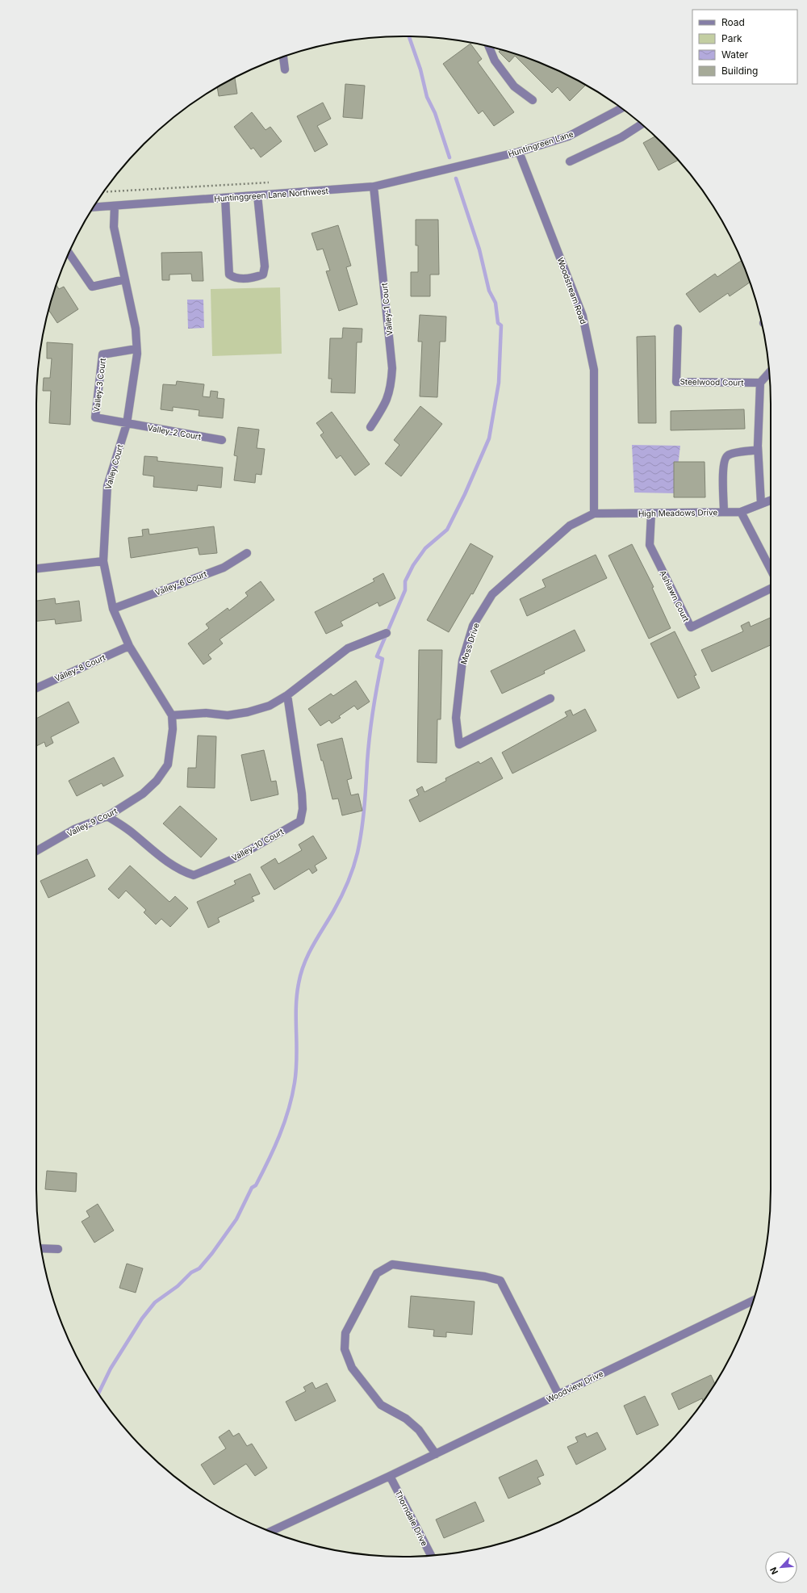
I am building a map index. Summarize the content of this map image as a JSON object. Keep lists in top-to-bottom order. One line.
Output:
{"streets":{"street":["Huntingreen Lane","Huntinggreen Lane Northwest","Woodstream Road","Valley-1 Court","Steelwood Court","Valley-3 Court","Valley-2 Court","Valley Court","High Meadows Drive","Valley-6 Court","Ashlawn Court","Moss Drive","Valley-8 Court","Valley-9 Court","Valley-10 Court","Woodview Drive","Thorndale Drive"]},"crossings":[["Huntingreen Lane","Huntinggreen Lane Northwest"],["Huntingreen Lane","Woodstream Road"],["Huntinggreen Lane Northwest","Valley-1 Court"],["Huntinggreen Lane Northwest","Valley Court"],["Woodstream Road","High Meadows Drive"],["Woodstream Road","Moss Drive"],["Valley-3 Court","Valley-2 Court"],["Valley-3 Court","Valley Court"],["Valley-2 Court","Valley Court"],["Valley Court","Valley-6 Court"],["Valley Court","Valley-8 Court"],["Valley Court","Valley-9 Court"],["High Meadows Drive","Ashlawn Court"],["High Meadows Drive","Moss Drive"],["Valley-9 Court","Valley-10 Court"],["Woodview Drive","Thorndale Drive"]],"legend":["Road","Park","Water","Building"],"north":"bottom left"}
